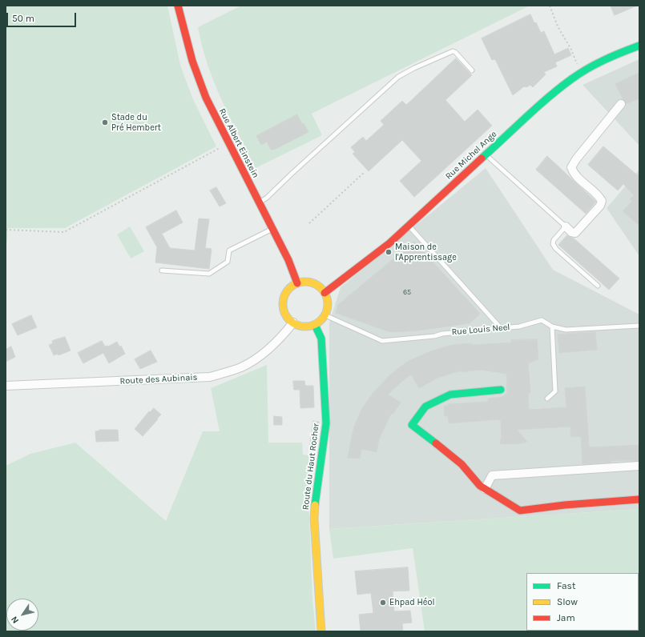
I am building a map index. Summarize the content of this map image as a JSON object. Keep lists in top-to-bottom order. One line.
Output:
{"streets":{"street":["Rue Albert Einstein","Rue Michel Ange","Route des Aubinais","Route du Haut Rocher"],"lane":["Rue Louis Neel"]},"crossings":[["Rue Albert Einstein","Rue Michel Ange"],["Rue Albert Einstein","Rue Louis Neel"],["Rue Albert Einstein","Route des Aubinais"],["Rue Albert Einstein","Route du Haut Rocher"],["Rue Michel Ange","Rue Louis Neel"],["Rue Michel Ange","Route des Aubinais"],["Rue Michel Ange","Route du Haut Rocher"],["Rue Louis Neel","Route des Aubinais"],["Rue Louis Neel","Route du Haut Rocher"],["Route des Aubinais","Route du Haut Rocher"]],"places":["Stade du Pré Hembert","Maison de l'Apprentissage","Ehpad Héol"],"house_numbers":["65"],"legend":["Fast","Slow","Jam"],"scale_bar":"50 m","north":"bottom left"}
